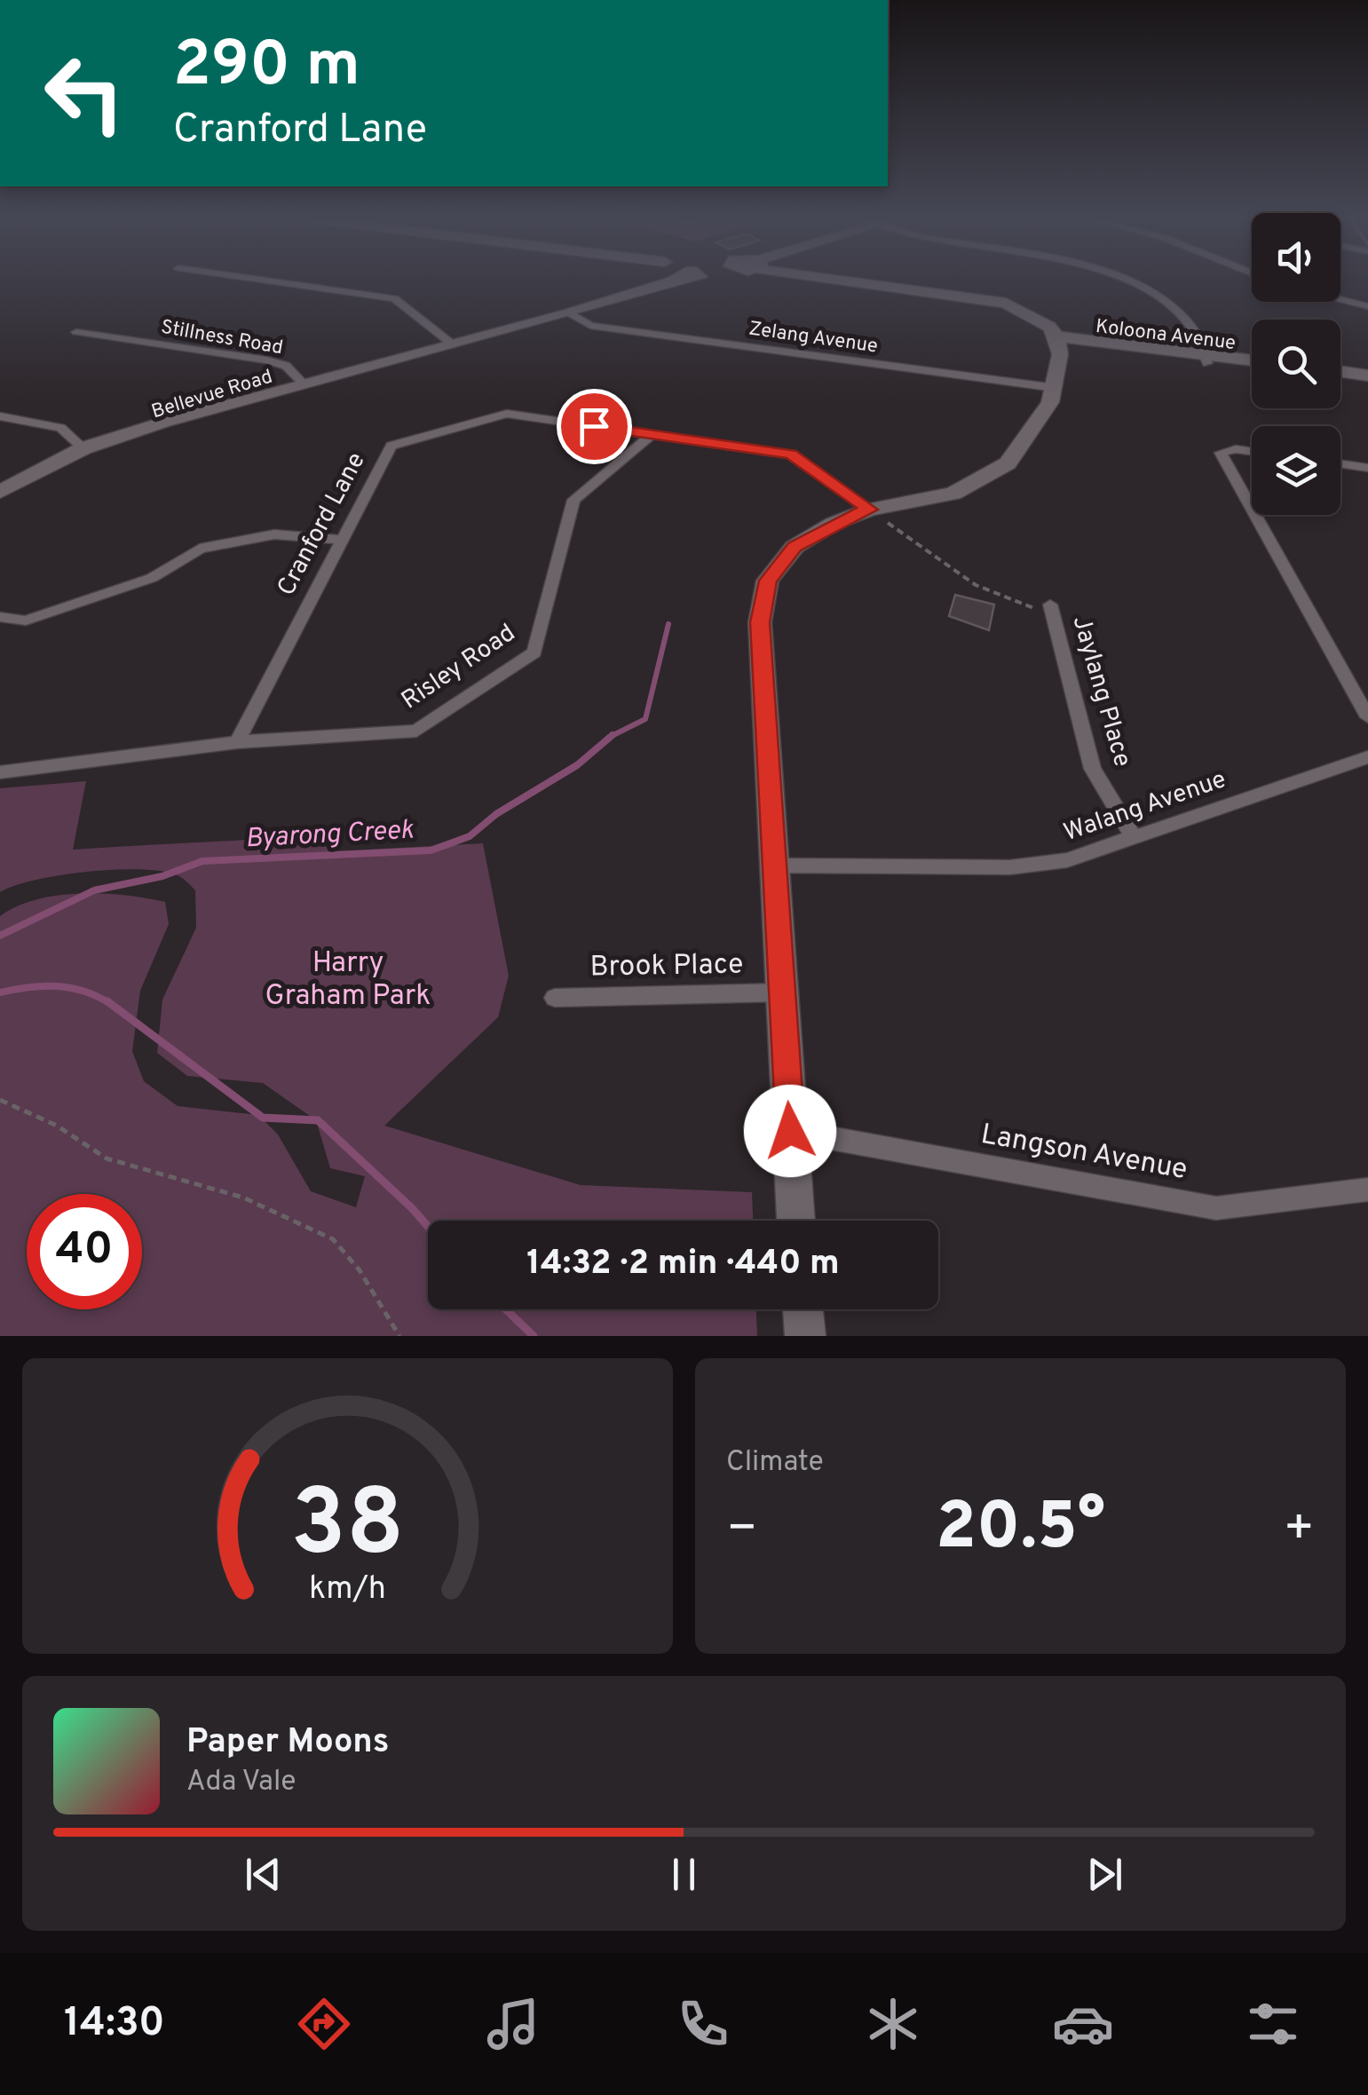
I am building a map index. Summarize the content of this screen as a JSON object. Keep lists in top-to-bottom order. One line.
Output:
{"streets":{"street":["Koloona Avenue","Stillness Road","Zelang Avenue","Bellevue Road","Cranford Lane","Risley Road","Jaylang Place","Walang Avenue","Brook Place","Langson Avenue"]},"crossings":[["Stillness Road","Bellevue Road"],["Zelang Avenue","Bellevue Road"],["Cranford Lane","Risley Road"],["Jaylang Place","Walang Avenue"]],"water":["Byarong Creek"],"parks":["Harry Graham Park"],"page":{"turn":["290 m","Cranford Lane"],"limit":"40","trip":"14:32 · 2 min · 440 m","tile":"Climate","heat":["−","20.5°","+"],"song":["Paper Moons","Ada Vale"],"tabs":"14:30","gauge":["38","km/h"]}}
